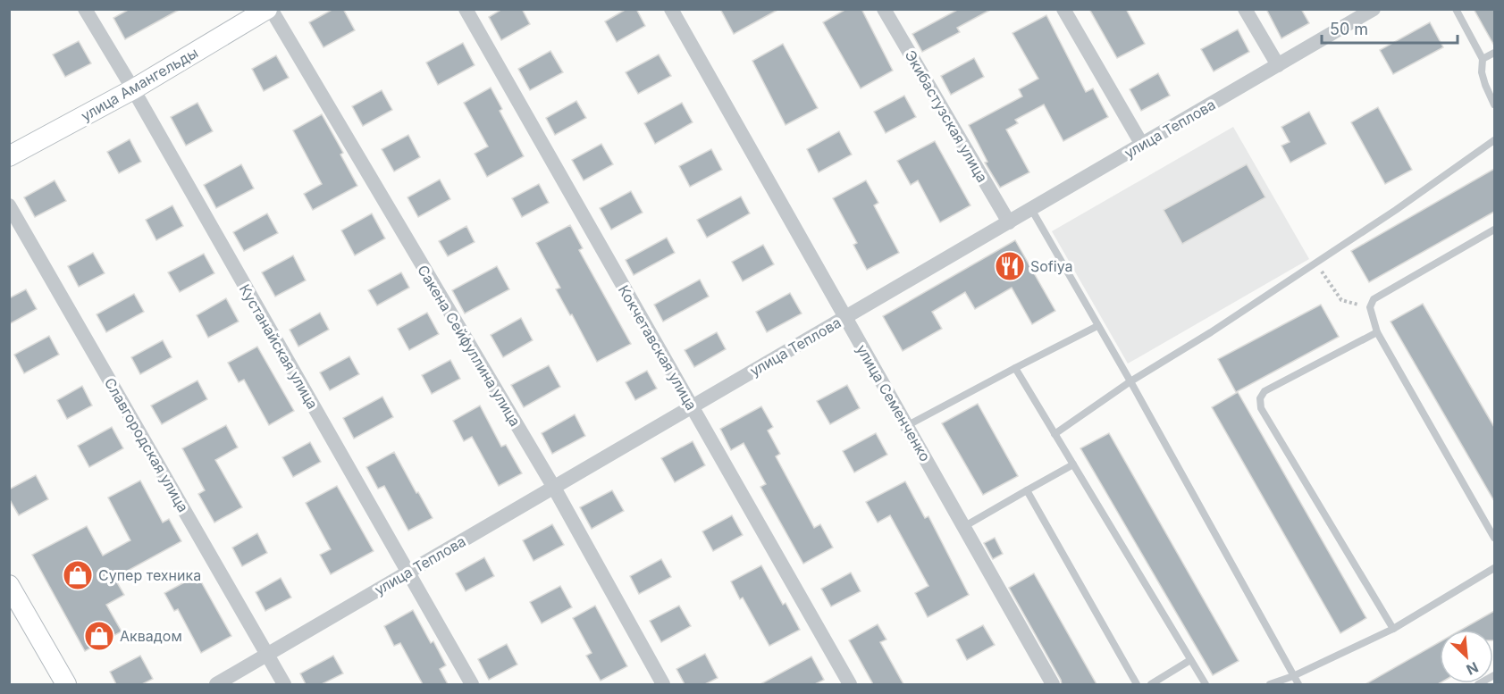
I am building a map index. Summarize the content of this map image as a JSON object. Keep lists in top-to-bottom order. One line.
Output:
{"streets":{"main road":["улица Амангельды"],"street":["Экибастузская улица","улица Теплова","Сакена Сейфуллина улица","Кустанайская улица","Кокчетавская улица","улица Семенченко","Славгородская улица"]},"crossings":[["улица Амангельды","Сакена Сейфуллина улица"],["улица Амангельды","Кустанайская улица"],["Экибастузская улица","улица Теплова"],["улица Теплова","Сакена Сейфуллина улица"],["улица Теплова","Кустанайская улица"],["улица Теплова","Кокчетавская улица"],["улица Теплова","улица Семенченко"],["улица Теплова","Славгородская улица"]],"places":{"restaurant":["Sofiya"],"shop":["Супер техника","Аквадом"]},"scale_bar":"50 m","north":"bottom right"}
